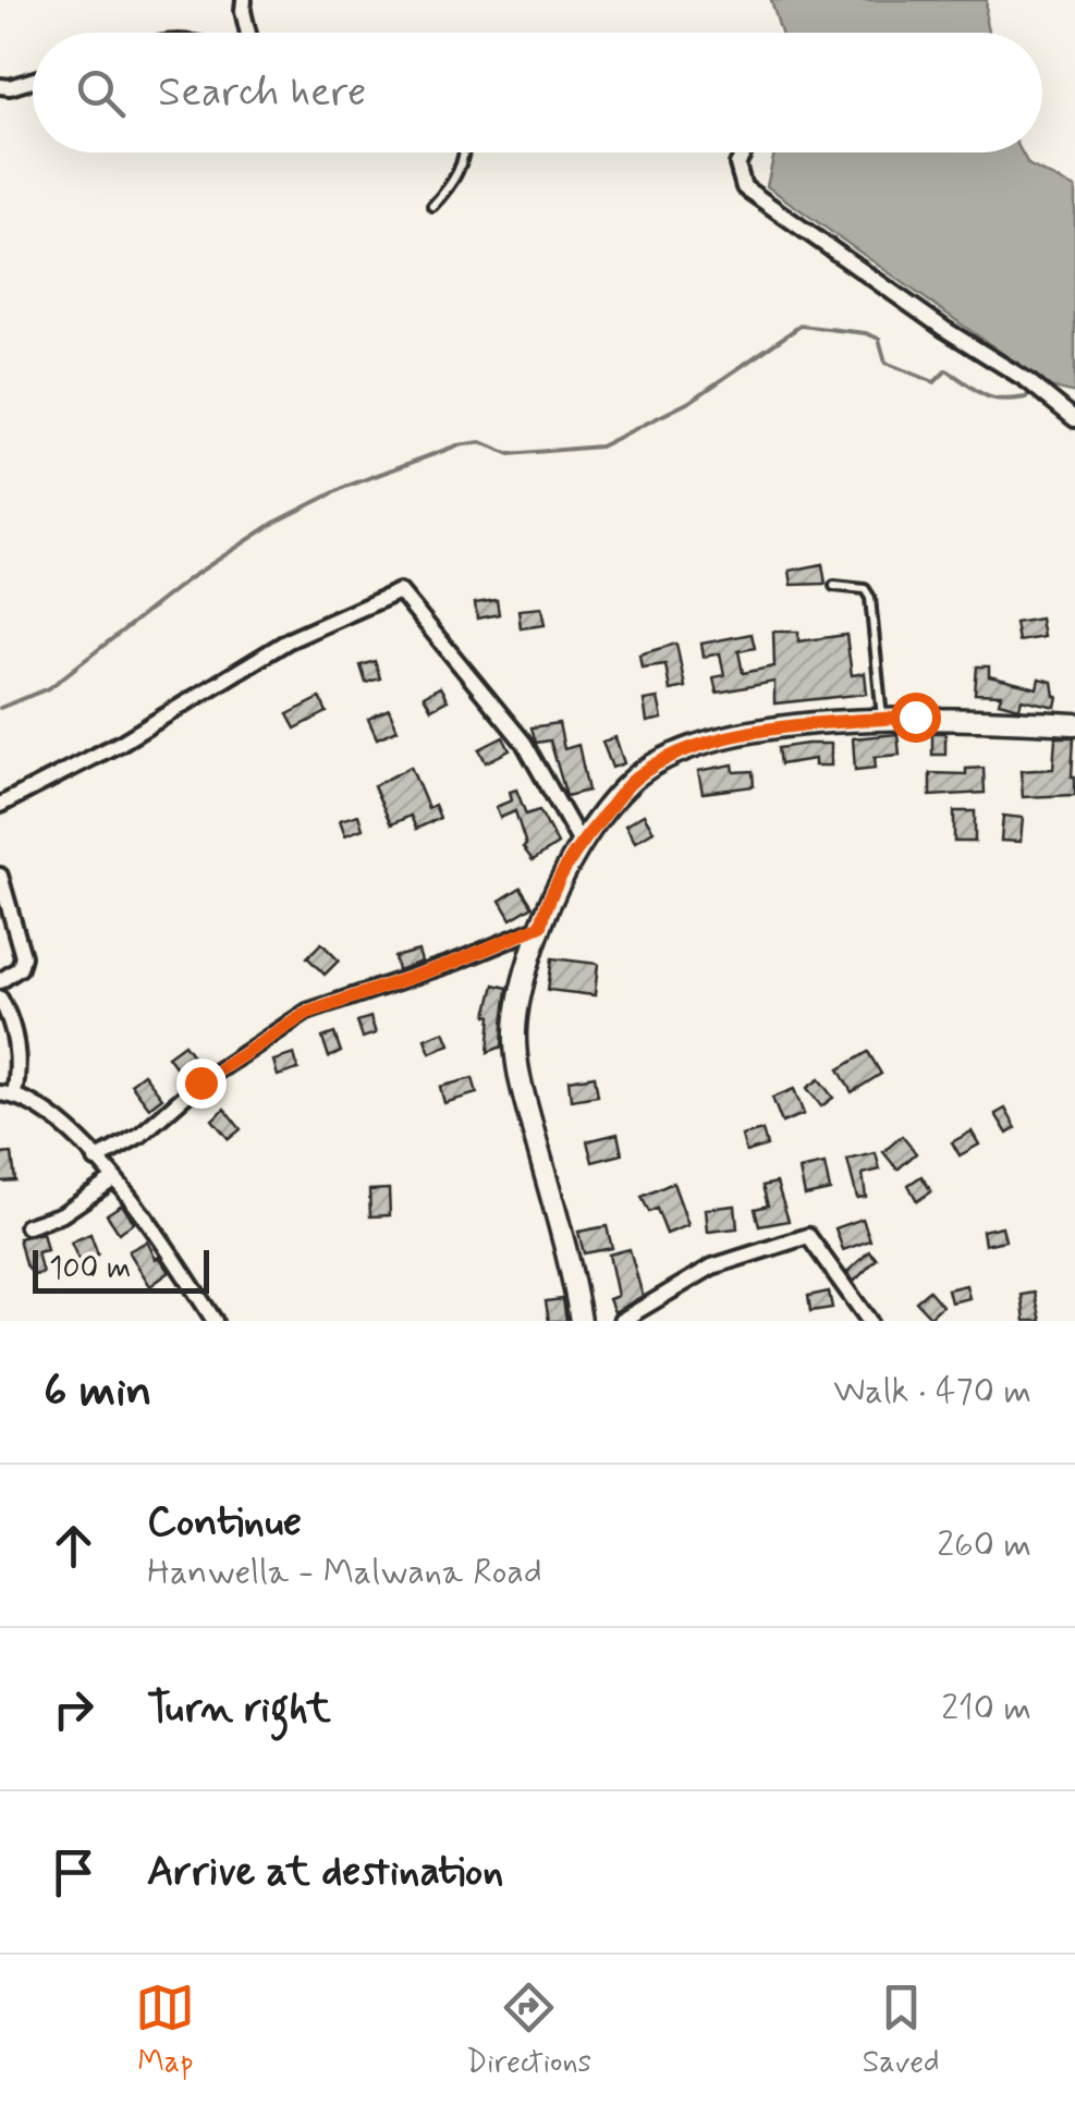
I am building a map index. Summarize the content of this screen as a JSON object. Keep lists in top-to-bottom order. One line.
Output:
{"scale_bar":"100 m","page":{"search":"Search here","scale":"100 m","heading":["6 min","Walk · 470 m"],"list":[["Continue","Hanwella - Malwana Road","260 m"],["Turn right","210 m"],"Arrive at destination"],"nav":["Map","Directions","Saved"]}}
